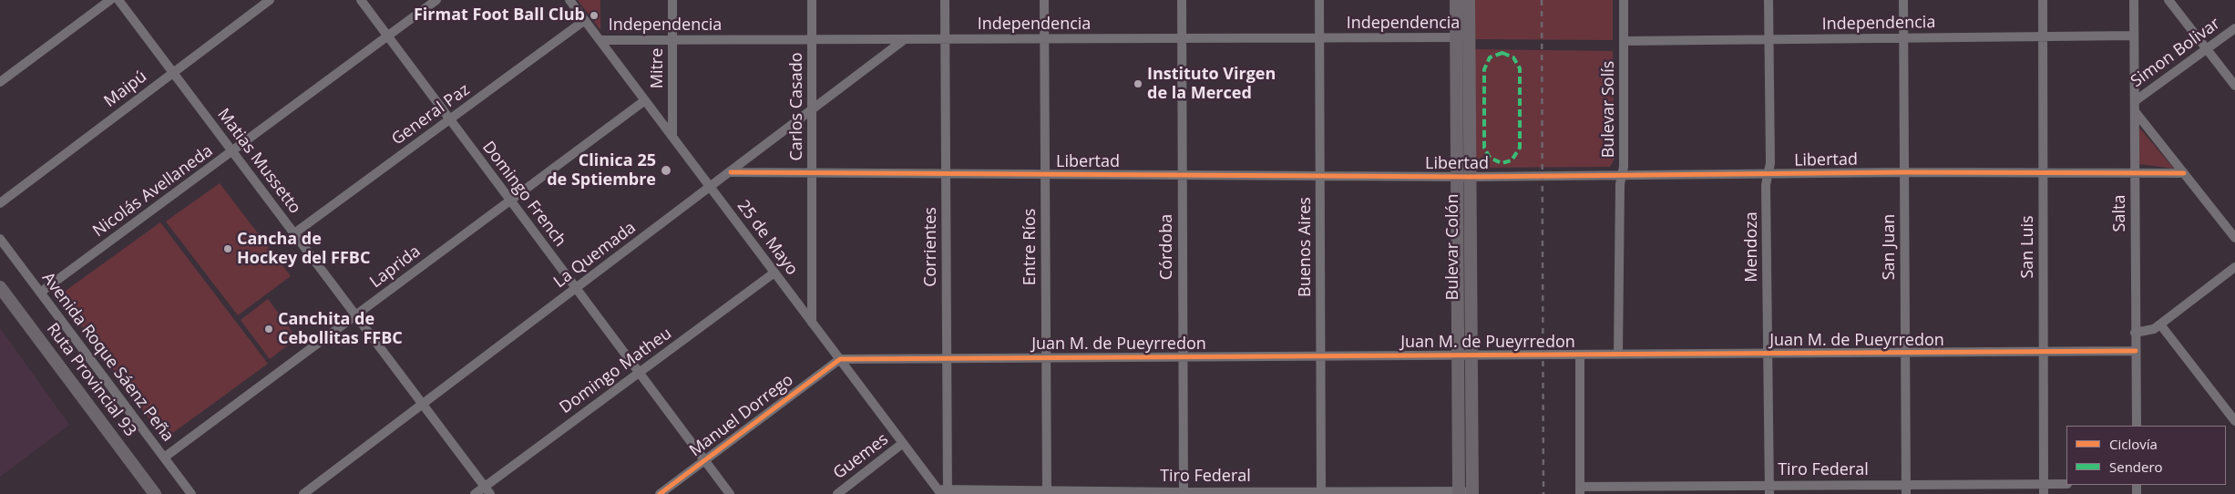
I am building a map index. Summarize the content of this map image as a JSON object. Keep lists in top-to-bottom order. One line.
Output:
{"streets":{"main road":["Bulevar Colón","Ruta Provincial 93"],"street":["Independencia","Simon Bolivar","Mitre","Maipú","Carlos Casado","Bulevar Solís","General Paz","Libertad","Matias Mussetto","Nicolás Avellaneda","Domingo French","Salta","25 de Mayo","Corrientes","Entre Ríos","Córdoba","Buenos Aires","Mendoza","San Juan","San Luis","La Quemada","Laprida","Juan M. de Pueyrredon","Avenida Roque Sáenz Peña","Domingo Matheu","Manuel Dorrego","Guemes","Tiro Federal"]},"crossings":[["Independencia","Mitre"],["Independencia","Carlos Casado"],["Independencia","Bulevar Solís"],["Independencia","Salta"],["Independencia","25 de Mayo"],["Independencia","Corrientes"],["Independencia","Entre Ríos"],["Independencia","Córdoba"],["Independencia","Buenos Aires"],["Independencia","Bulevar Colón"],["Independencia","Mendoza"],["Independencia","San Juan"],["Independencia","San Luis"],["Independencia","La Quemada"],["Simon Bolivar","Salta"],["Mitre","25 de Mayo"],["Maipú","Matias Mussetto"],["Carlos Casado","Libertad"],["Carlos Casado","25 de Mayo"],["Carlos Casado","La Quemada"],["Bulevar Solís","Libertad"],["Bulevar Solís","Juan M. de Pueyrredon"],["General Paz","Matias Mussetto"],["General Paz","Domingo French"],["General Paz","25 de Mayo"],["Libertad","Salta"],["Libertad","Corrientes"],["Libertad","Entre Ríos"],["Libertad","Córdoba"],["Libertad","Buenos Aires"],["Libertad","Bulevar Colón"],["Libertad","Mendoza"],["Libertad","San Juan"],["Libertad","San Luis"],["Libertad","La Quemada"],["Matias Mussetto","Nicolás Avellaneda"],["Matias Mussetto","La Quemada"],["Matias Mussetto","Laprida"],["Matias Mussetto","Domingo Matheu"],["Nicolás Avellaneda","Domingo French"],["Nicolás Avellaneda","Avenida Roque Sáenz Peña"],["Domingo French","La Quemada"],["Domingo French","Laprida"],["Domingo French","Domingo Matheu"],["Domingo French","Manuel Dorrego"],["Salta","Juan M. de Pueyrredon"],["25 de Mayo","Corrientes"],["25 de Mayo","La Quemada"],["25 de Mayo","Laprida"],["25 de Mayo","Juan M. de Pueyrredon"],["25 de Mayo","Domingo Matheu"],["25 de Mayo","Manuel Dorrego"],["25 de Mayo","Guemes"],["25 de Mayo","Tiro Federal"],["Corrientes","Juan M. de Pueyrredon"],["Corrientes","Tiro Federal"],["Entre Ríos","Juan M. de Pueyrredon"],["Entre Ríos","Tiro Federal"],["Córdoba","Juan M. de Pueyrredon"],["Córdoba","Tiro Federal"],["Buenos Aires","Juan M. de Pueyrredon"],["Buenos Aires","Tiro Federal"],["Bulevar Colón","Juan M. de Pueyrredon"],["Bulevar Colón","Tiro Federal"],["Mendoza","Juan M. de Pueyrredon"],["Mendoza","Tiro Federal"],["San Juan","Juan M. de Pueyrredon"],["San Juan","Tiro Federal"],["San Luis","Juan M. de Pueyrredon"],["San Luis","Tiro Federal"],["Laprida","Avenida Roque Sáenz Peña"],["Juan M. de Pueyrredon","Manuel Dorrego"]],"places":["Firmat Foot Ball Club","Instituto Virgen de la Merced","Clinica 25 de Sptiembre","Cancha de Hockey del FFBC","Canchita de Cebollitas FFBC"],"legend":["Ciclovía","Sendero"]}
